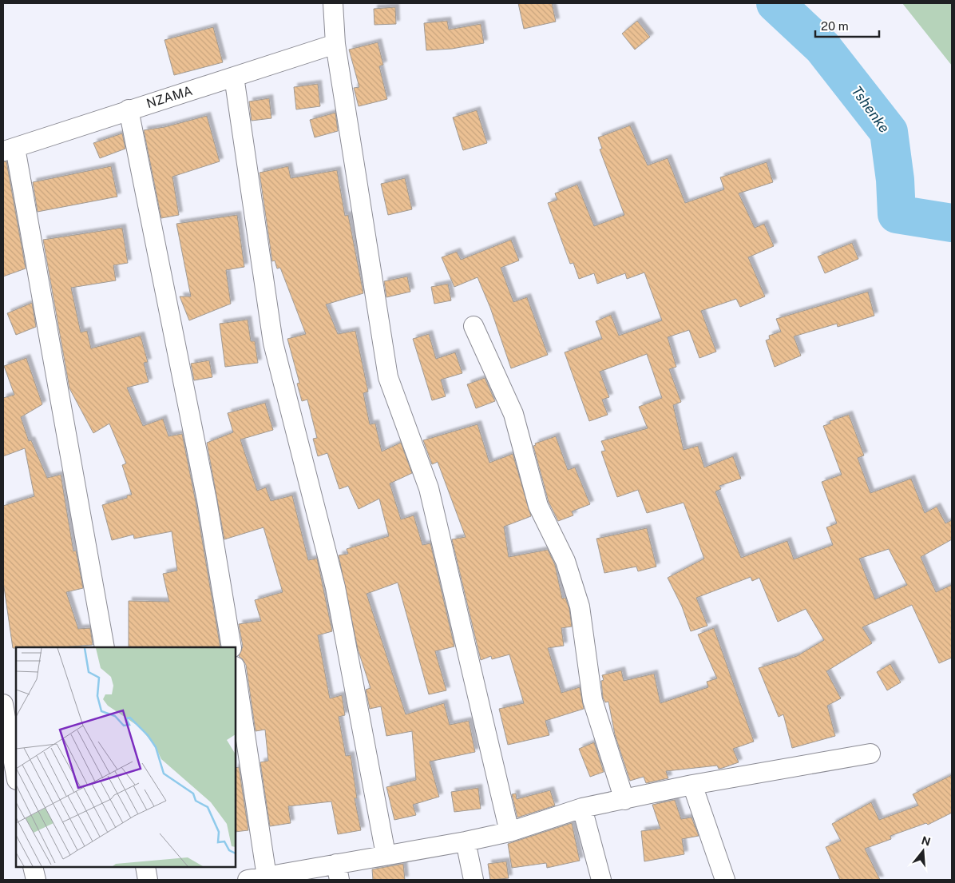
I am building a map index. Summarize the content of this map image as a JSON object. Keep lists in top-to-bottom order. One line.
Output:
{"streets":{"street":["NZAMA"]},"water":["Tshenke"],"scale_bar":"20 m","north":"top"}
